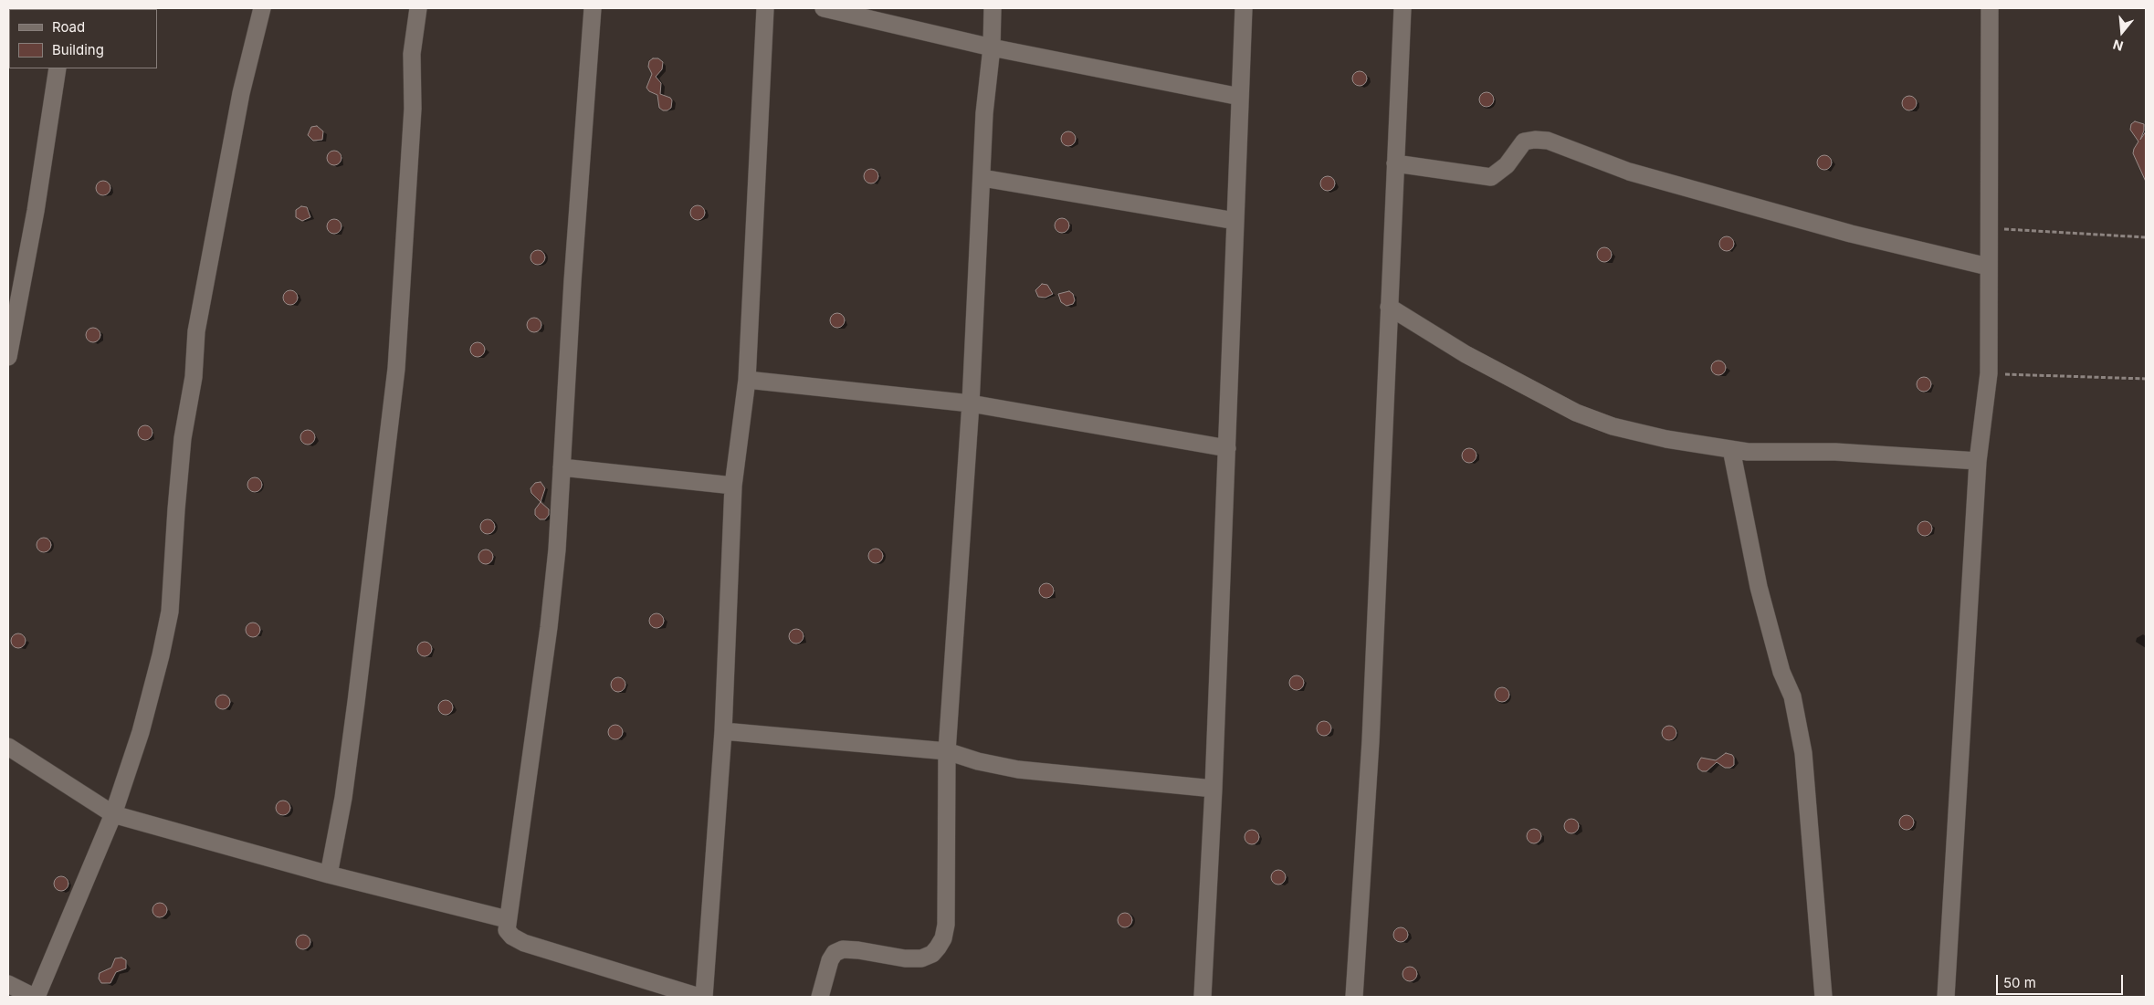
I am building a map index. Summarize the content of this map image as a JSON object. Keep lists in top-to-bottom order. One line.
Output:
{"legend":["Road","Building"],"scale_bar":"50 m","north":"bottom"}
